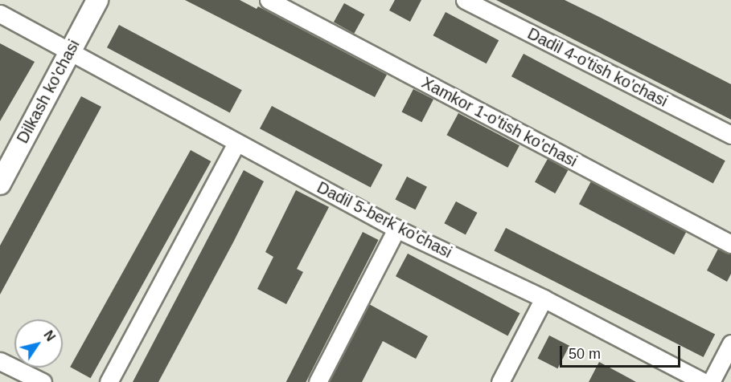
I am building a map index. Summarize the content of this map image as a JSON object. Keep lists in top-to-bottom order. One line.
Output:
{"streets":{"street":["Dadil 4-o'tish ko'chasi","Dilkash ko'chasi","Xamkor 1-o'tish ko'chasi","Dadil 5-berk ko'chasi"]},"crossings":[["Dilkash ko'chasi","Dadil 5-berk ko'chasi"]],"scale_bar":"50 m","north":"top right"}
